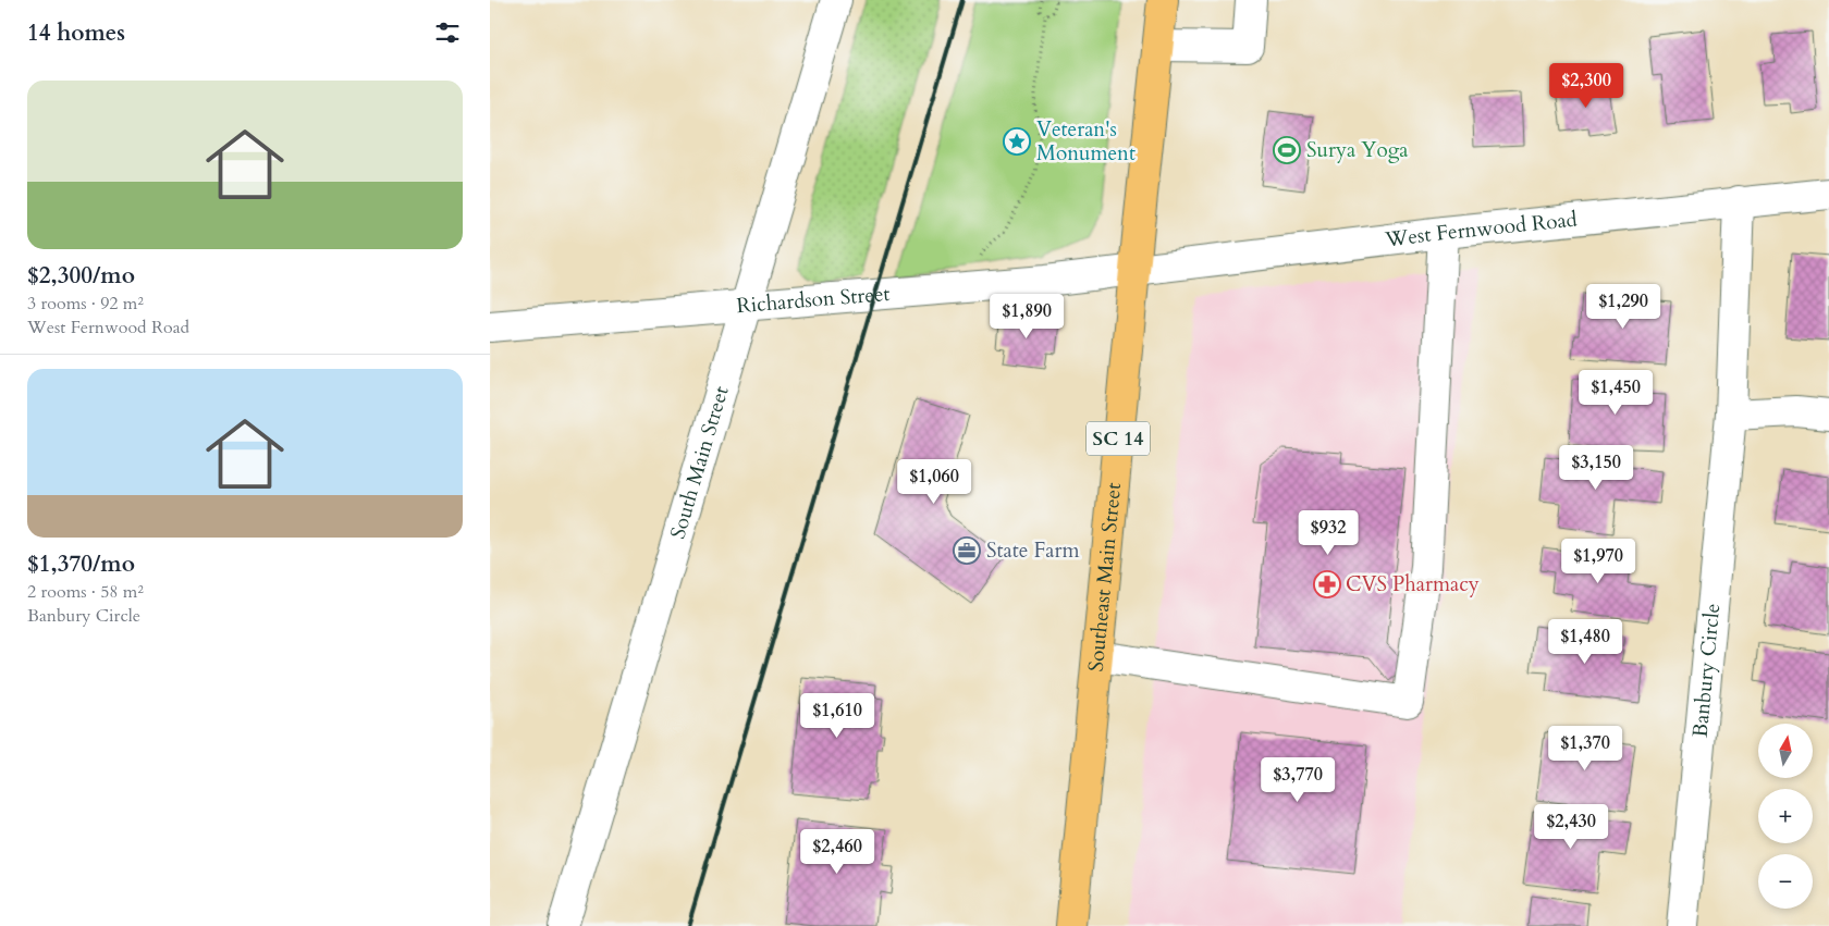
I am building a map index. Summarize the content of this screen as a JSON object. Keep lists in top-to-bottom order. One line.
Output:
{"streets":{"main road":["SC 14","Southeast Main Street"],"street":["West Fernwood Road","Richardson Street","South Main Street","Banbury Circle"]},"crossings":[["West Fernwood Road","Richardson Street"],["West Fernwood Road","Southeast Main Street"],["West Fernwood Road","Banbury Circle"],["Richardson Street","South Main Street"],["Richardson Street","Southeast Main Street"]],"places":{"place":["Veteran's Monument"],"sports":["Surya Yoga"],"office":["State Farm"],"pharmacy":["CVS Pharmacy"]},"north":"top","page":{"heading":"14 homes","price":["$2,300","$1,290","$1,890","$1,450","$3,150","$1,060","$932","$1,970","$1,480","$1,610","$1,370","$3,770","$2,430","$2,460"],"list":[{"name":"$2,300/mo","note":"3 rooms · 92 m² · West Fernwood Road"},{"name":"$1,370/mo","note":"2 rooms · 58 m² · Banbury Circle"}],"map_buttons":["+","−"]}}
